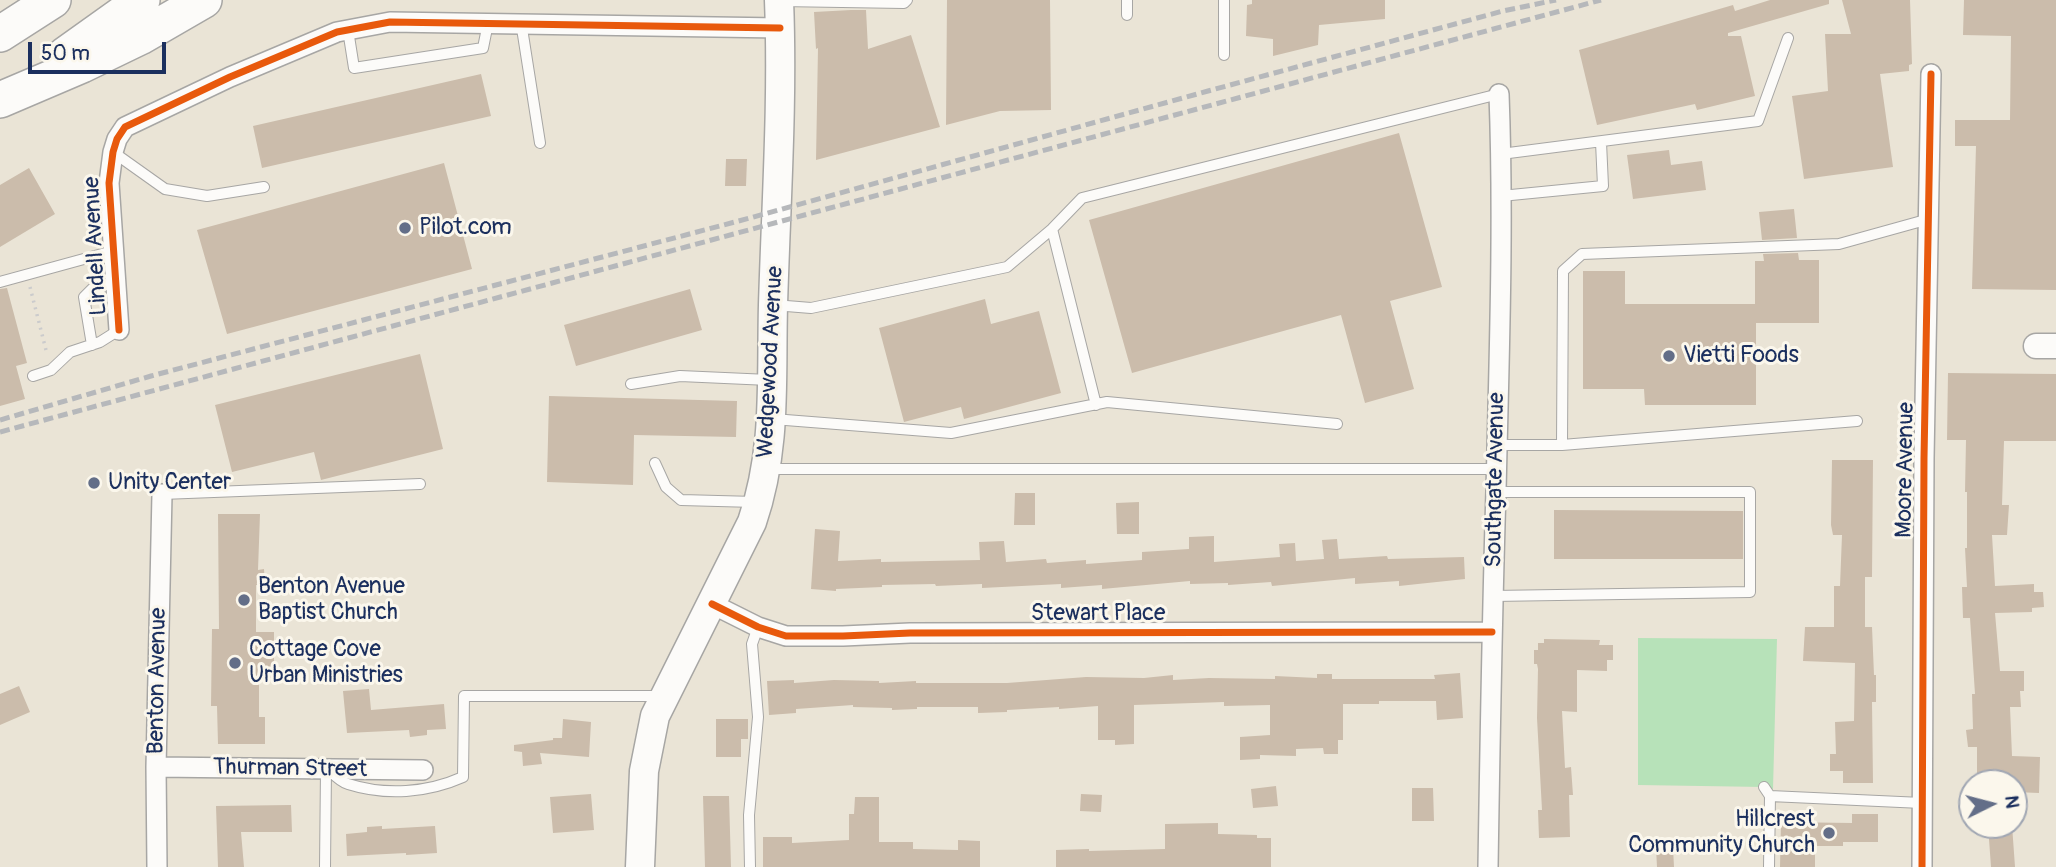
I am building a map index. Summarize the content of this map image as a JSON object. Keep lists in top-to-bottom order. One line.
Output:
{"streets":{"main road":["Wedgewood Avenue"],"street":["Lindell Avenue","Moore Avenue","Southgate Avenue","Stewart Place","Benton Avenue","Thurman Street"]},"crossings":[["Lindell Avenue","Wedgewood Avenue"],["Wedgewood Avenue","Stewart Place"],["Southgate Avenue","Stewart Place"],["Benton Avenue","Thurman Street"]],"places":["Pilot.com","Vietti Foods","Unity Center","Benton Avenue Baptist Church","Cottage Cove Urban Ministries","Hillcrest Community Church"],"scale_bar":"50 m","north":"right"}
